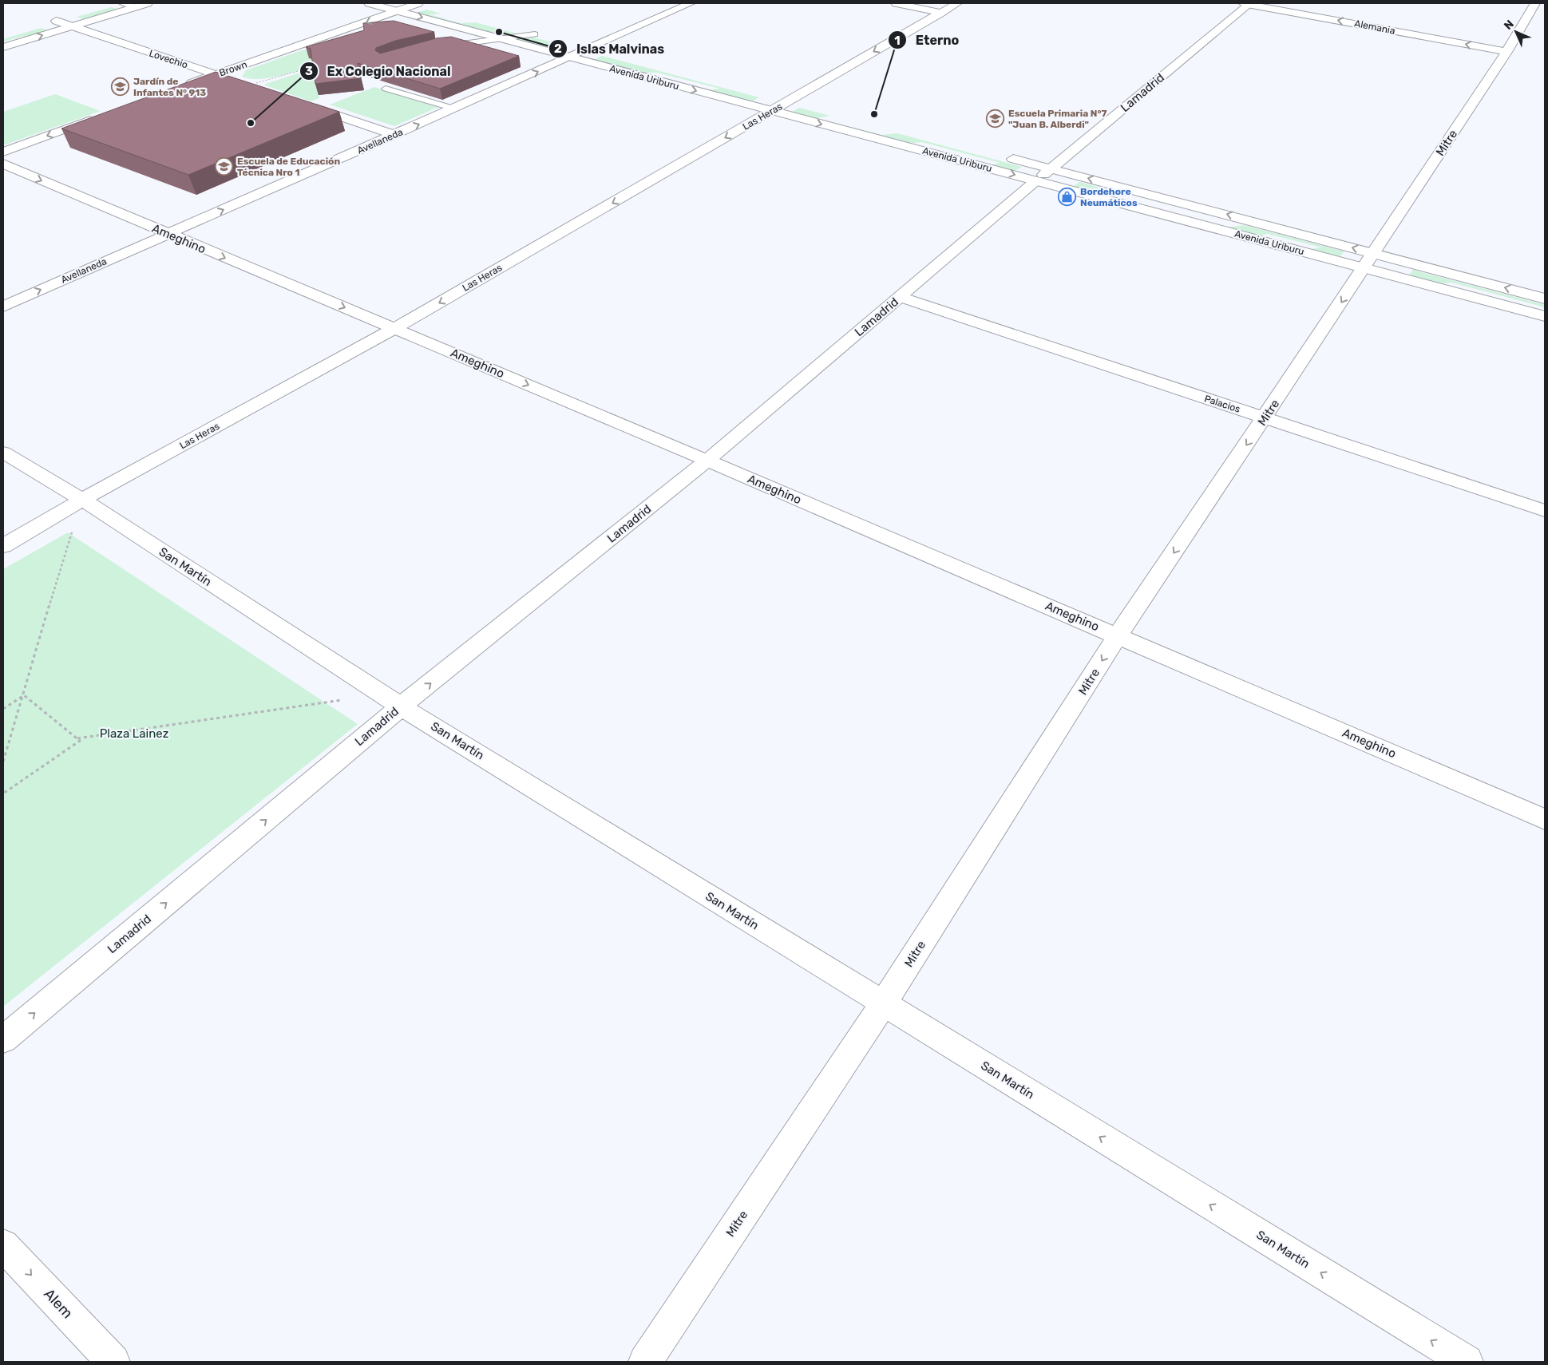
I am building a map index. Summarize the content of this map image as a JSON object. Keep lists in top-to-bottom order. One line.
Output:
{"streets":{"street":["Alemania","Lovechio","Brown","Avenida Uriburu","Lamadrid","Las Heras","Avellaneda","Mitre","Ameghino","Palacios","San Martín","Alem"]},"crossings":[["Alemania","Lamadrid"],["Alemania","Mitre"],["Lovechio","Brown"],["Brown","Avenida Uriburu"],["Avenida Uriburu","Lamadrid"],["Avenida Uriburu","Las Heras"],["Avenida Uriburu","Avellaneda"],["Avenida Uriburu","Mitre"],["Lamadrid","Ameghino"],["Lamadrid","Palacios"],["Lamadrid","San Martín"],["Las Heras","Ameghino"],["Las Heras","San Martín"],["Avellaneda","Ameghino"],["Mitre","Ameghino"],["Mitre","Palacios"],["Mitre","San Martín"]],"one_way":["Alemania","Brown","Lamadrid","Las Heras","Avellaneda","Mitre","Ameghino","San Martín","Alem"],"parks":["Plaza Lainez"],"places":{"other":["Islas Malvinas","Eterno","Ex Colegio Nacional"],"school or university":["Jardín de Infantes N° 913","Escuela Primaria N°7 \"Juan B. Alberdi\"","Escuela de Educación Técnica Nro 1"],"shop":["Bordehore Neumáticos"]},"north":"top left"}
